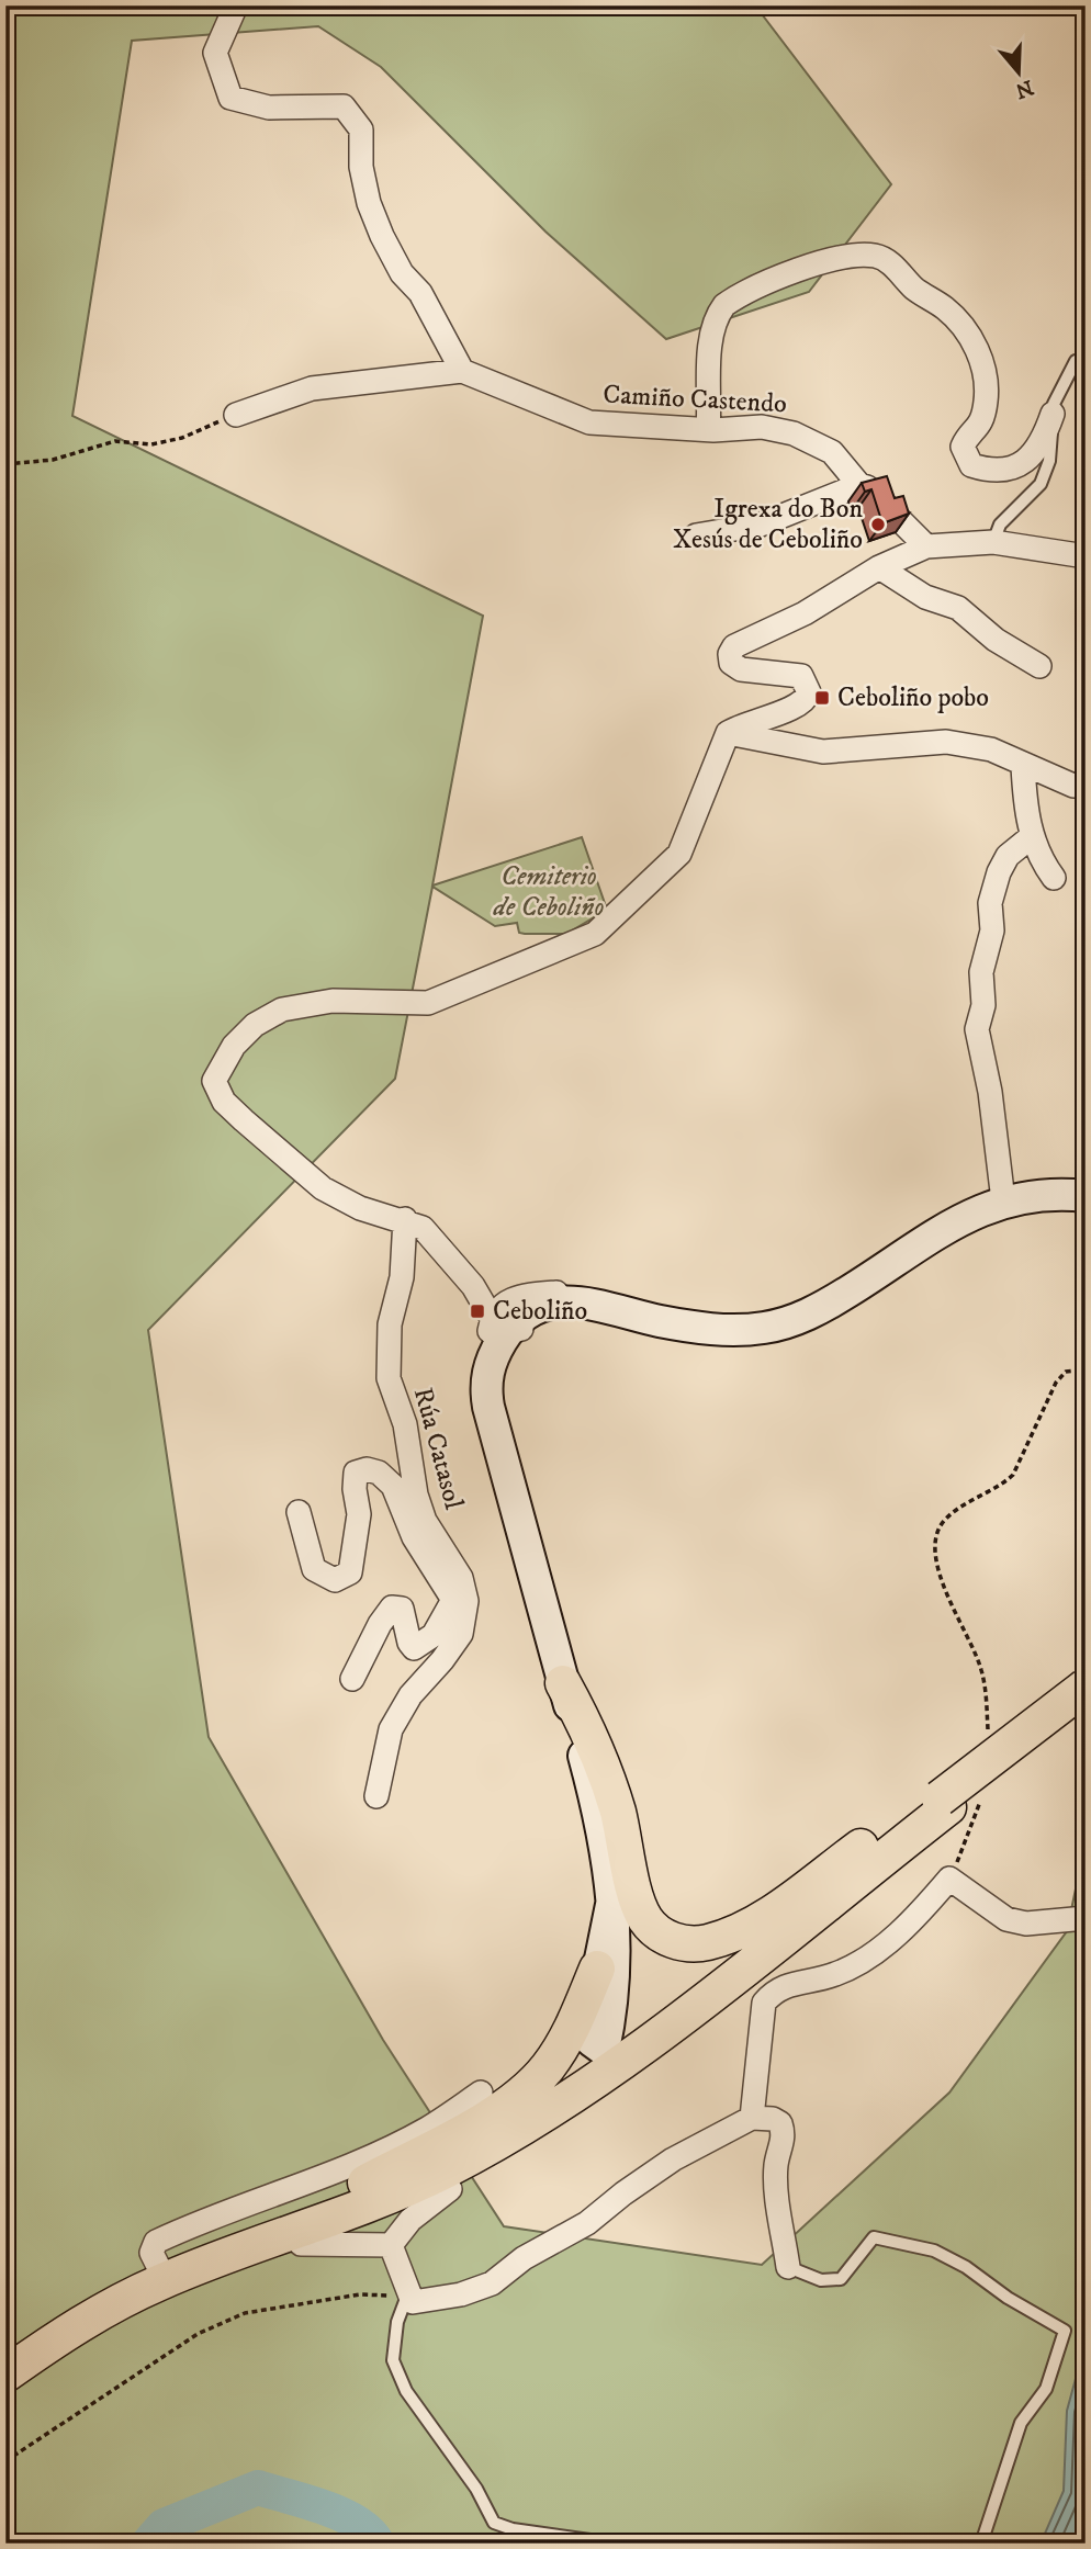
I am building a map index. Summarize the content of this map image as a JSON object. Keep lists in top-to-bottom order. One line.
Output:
{"streets":{"street":["Camiño Castendo","Rúa Catasol"]},"parks":["Cemiterio de Ceboliño"],"places":{"other":["Igrexa do Bon Xesús de Ceboliño"],"transit":["Ceboliño pobo","Ceboliño"]},"north":"bottom"}
